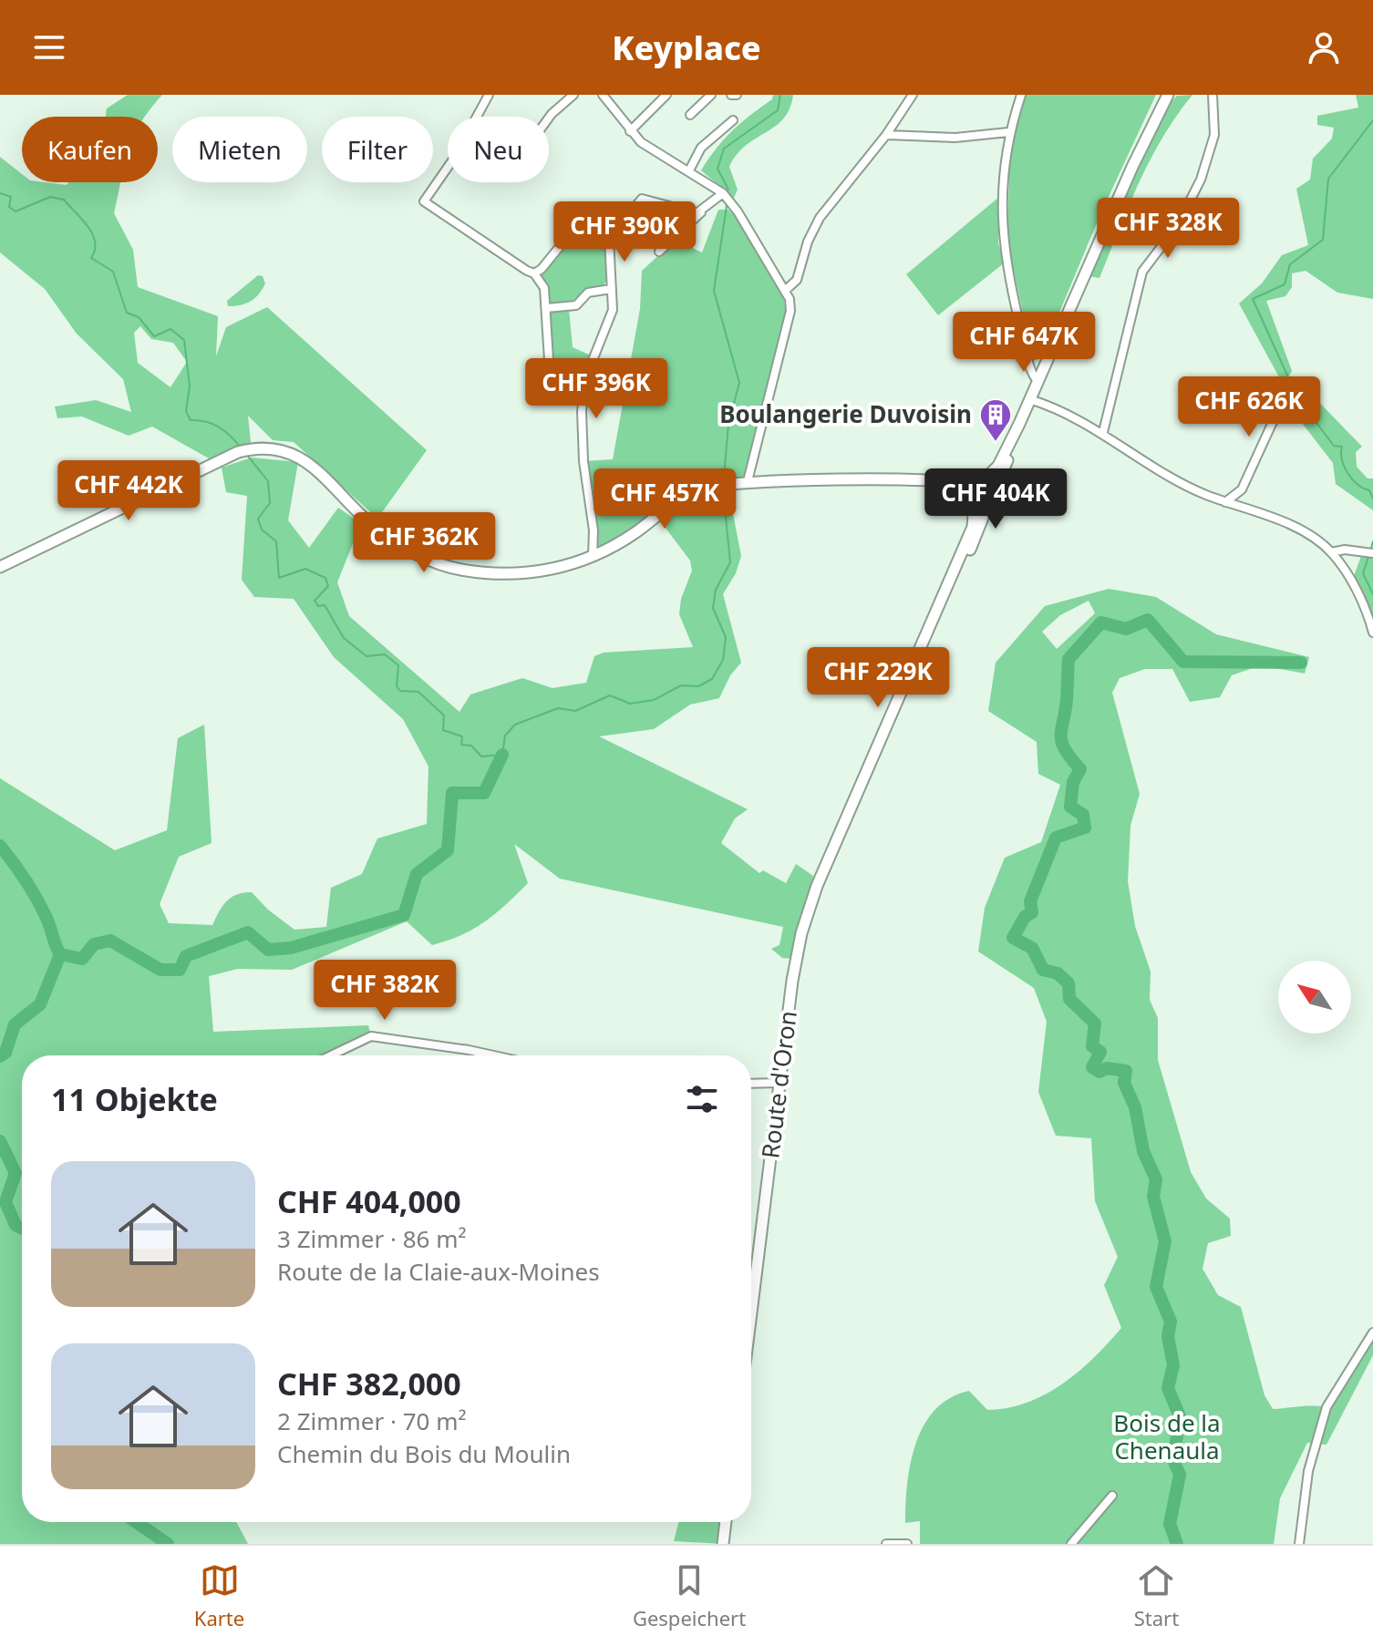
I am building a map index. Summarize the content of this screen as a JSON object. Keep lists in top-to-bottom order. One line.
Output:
{"streets":{"main road":["Route d'Oron"]},"parks":["Bois de la Chenaula"],"places":{"building":["Boulangerie Duvoisin"]},"north":"top left","page":{"header":"Keyplace","chip":["Kaufen","Mieten","Filter","Neu"],"price":["CHF 328K","CHF 390K","CHF 647K","CHF 396K","CHF 626K","CHF 442K","CHF 457K","CHF 404K","CHF 362K","CHF 229K","CHF 382K"],"heading":"11 Objekte","list":[{"name":"CHF 404,000","note":"3 Zimmer · 86 m² · Route de la Claie-aux-Moines"},{"name":"CHF 382,000","note":"2 Zimmer · 70 m² · Chemin du Bois du Moulin"}],"tabs":["Karte","Gespeichert","Start"]}}
